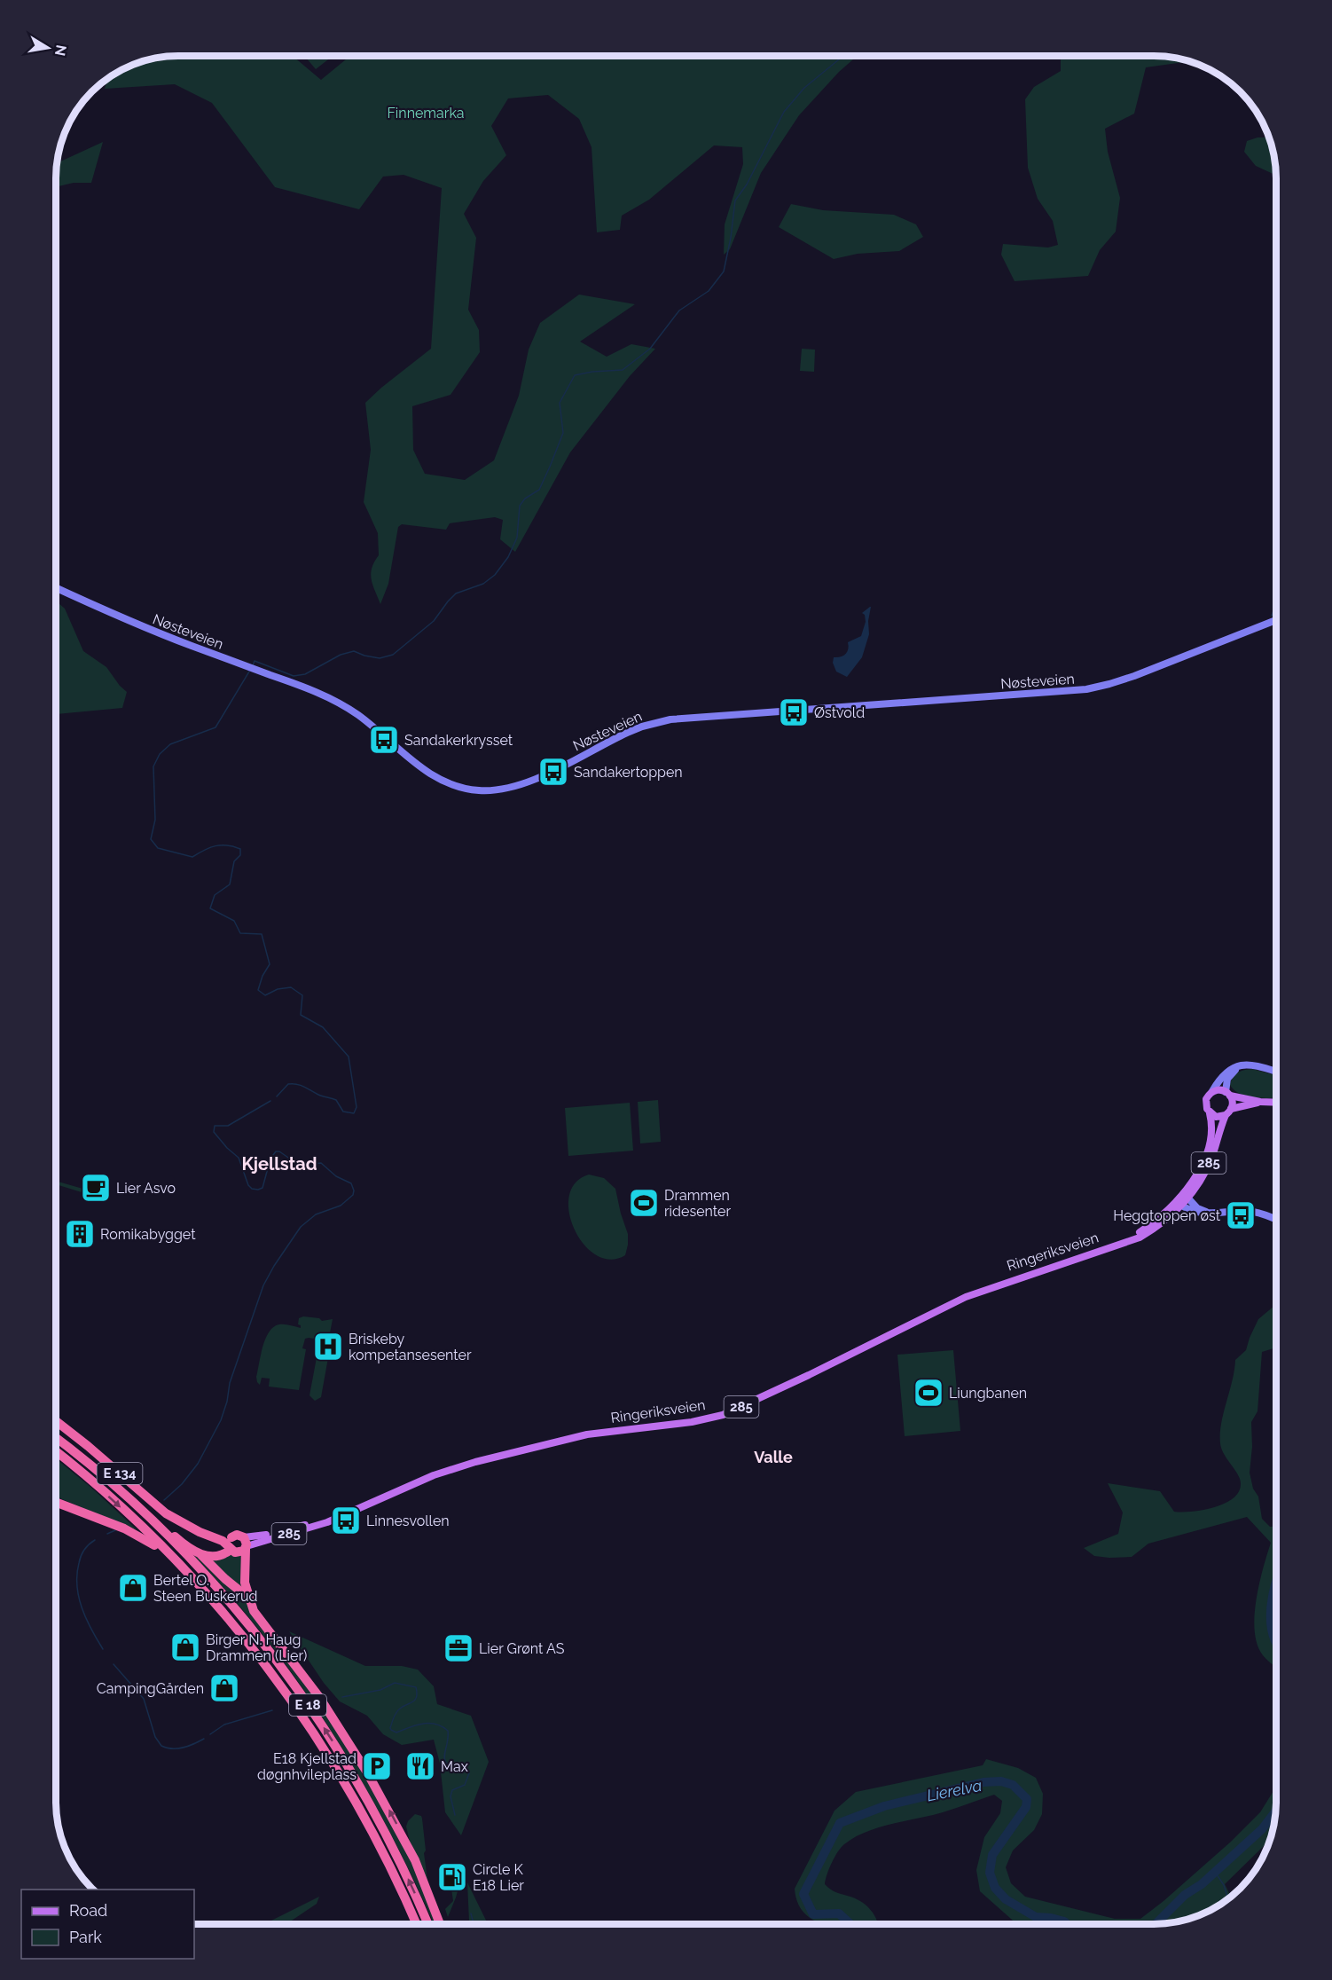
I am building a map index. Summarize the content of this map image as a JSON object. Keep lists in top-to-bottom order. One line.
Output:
{"streets":{"highway":["E 134","E 18"],"main road":["Nøsteveien","285","Ringeriksveien"]},"crossings":[["285","Ringeriksveien"],["Ringeriksveien","E 134"],["Ringeriksveien","E 18"],["E 134","E 18"]],"districts":["Kjellstad","Valle"],"water":["Lierelva"],"parks":["Finnemarka"],"places":{"bus stop":["Østvold","Sandakerkrysset","Sandakertoppen","Heggtoppen øst","Linnesvollen"],"cafe":["Lier Asvo"],"sports":["Drammen ridesenter","Liungbanen"],"building":["Romikabygget"],"hospital":["Briskeby kompetansesenter"],"shop":["Bertel O. Steen Buskerud","Birger N. Haug Drammen (Lier)","CampingGården"],"office":["Lier Grønt AS"],"parking":["E18 Kjellstad døgnhvileplass"],"restaurant":["Max"],"fuel station":["Circle K E18 Lier"]},"legend":["Road","Park"],"north":"right"}
